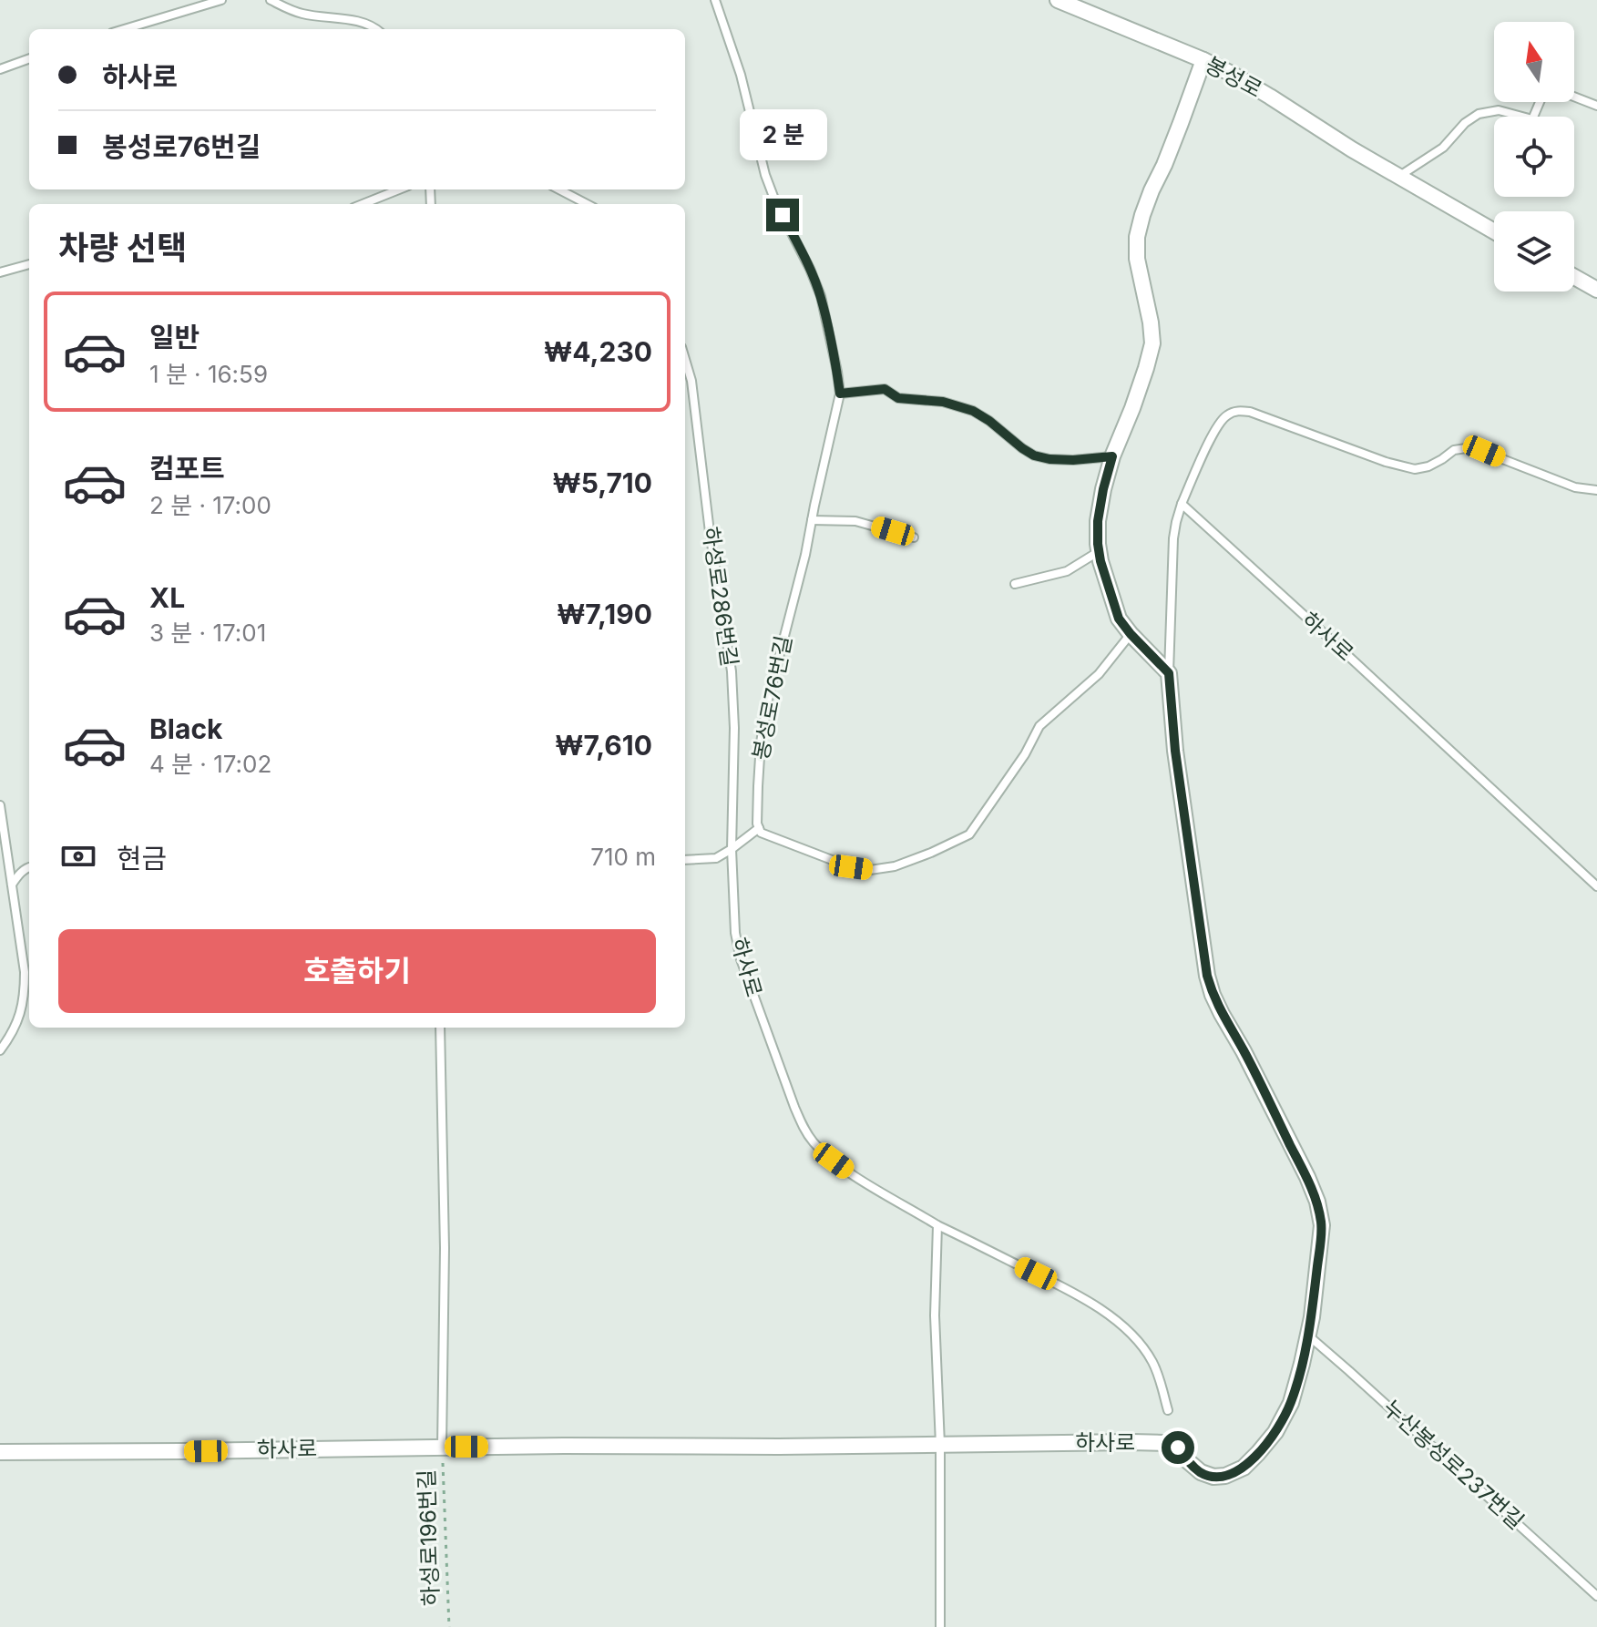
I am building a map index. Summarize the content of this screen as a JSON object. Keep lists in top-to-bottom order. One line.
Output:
{"streets":{"street":["봉성로","하사로"],"lane":["하성로286번길","봉성로76번길","누산봉성로237번길"],"path":["하성로196번길"]},"crossings":[["하성로286번길","하사로"],["하사로","누산봉성로237번길"],["하사로","하성로196번길"]],"north":"top","page":{"banner":["하사로","봉성로76번길"],"bubble":"2 분","heading":"차량 선택","list":[{"name":"일반","note":"1 분 · 16:59","value":"₩4,230"},{"name":"컴포트","note":"2 분 · 17:00","value":"₩5,710"},{"name":"XL","note":"3 분 · 17:01","value":"₩7,190"},{"name":"Black","note":"4 분 · 17:02","value":"₩7,610"}],"pay":["현금","710 m"],"buttons":"호출하기"}}
